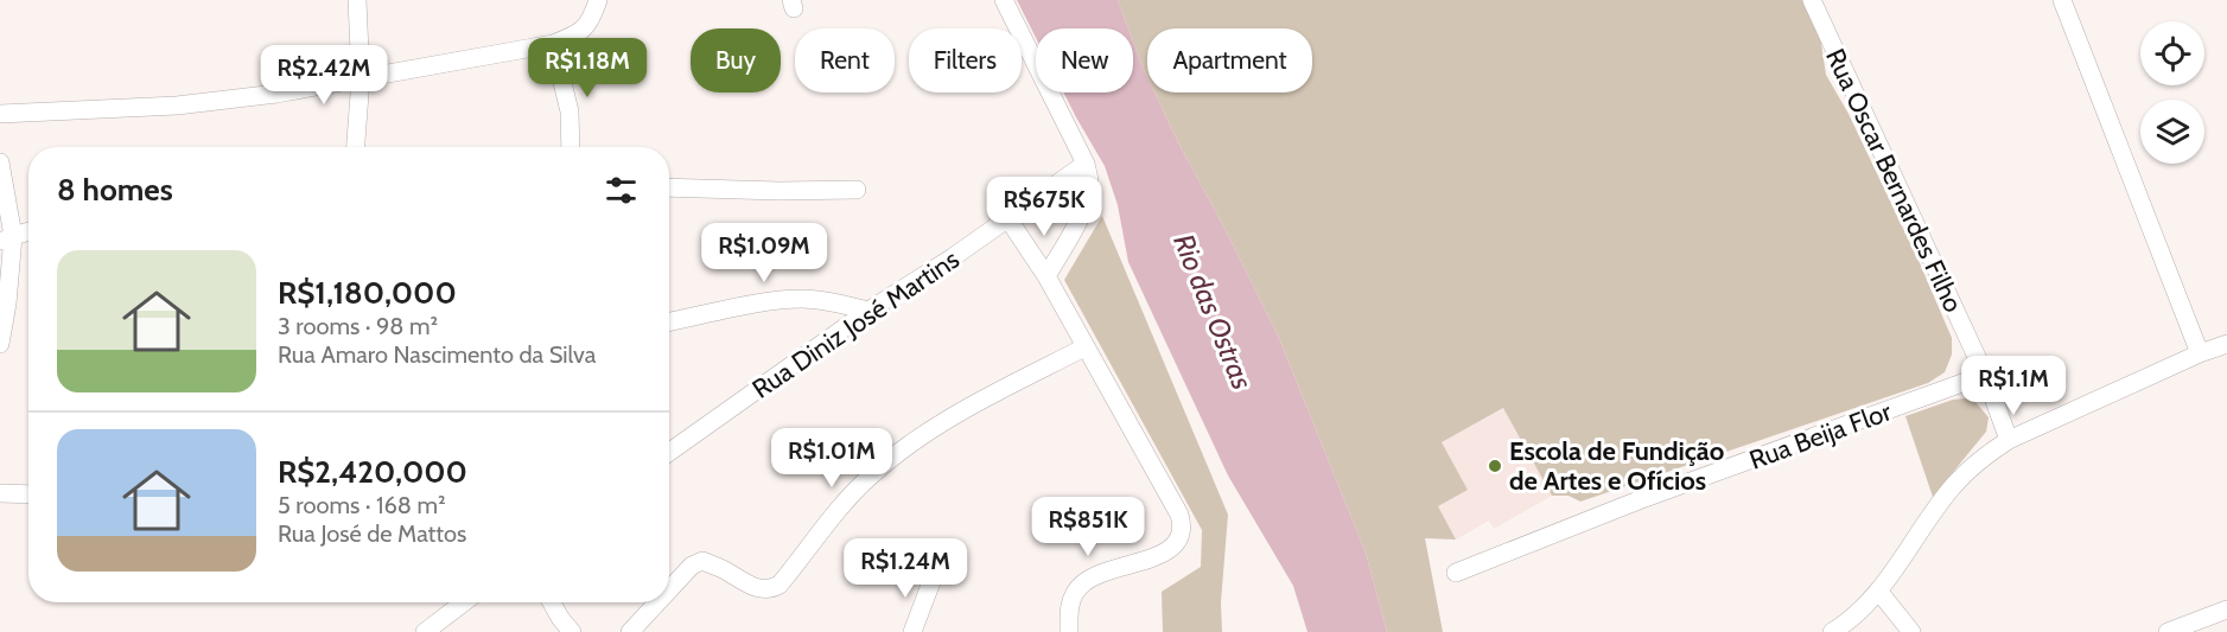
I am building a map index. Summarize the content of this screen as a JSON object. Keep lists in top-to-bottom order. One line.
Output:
{"streets":{"street":["Rua Oscar Bernardes Filho","Rua Diniz José Martins","Rua Beija Flor"]},"crossings":[["Rua Oscar Bernardes Filho","Rua Beija Flor"]],"water":["Rio das Ostras"],"places":["Escola de Fundição de Artes e Ofícios"],"page":{"chip":["Buy","Rent","Filters","New","Apartment"],"price":["R$1.18M","R$2.42M","R$675K","R$1.09M","R$1.1M","R$1.01M","R$851K","R$1.24M"],"heading":"8 homes","list":[{"name":"R$1,180,000","note":"3 rooms · 98 m² · Rua Amaro Nascimento da Silva"},{"name":"R$2,420,000","note":"5 rooms · 168 m² · Rua José de Mattos"}]}}
